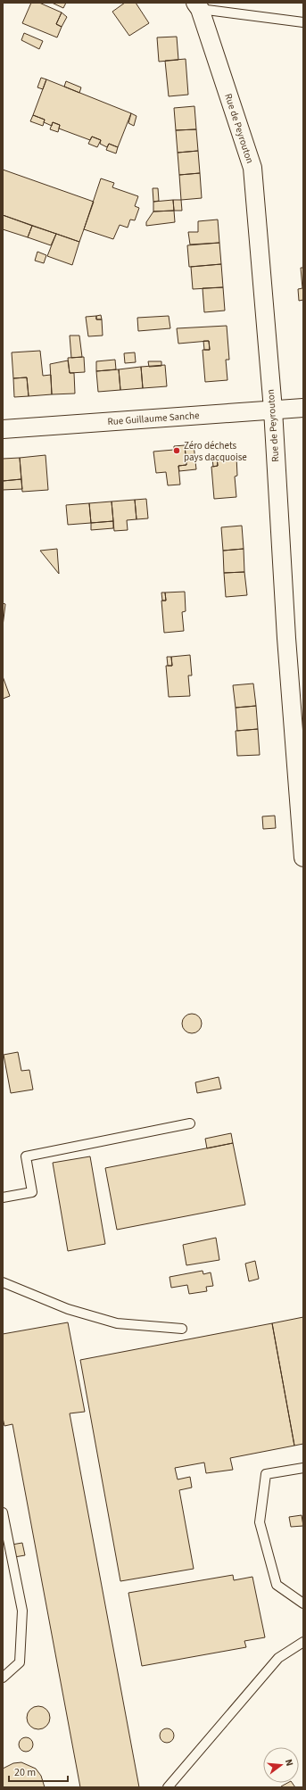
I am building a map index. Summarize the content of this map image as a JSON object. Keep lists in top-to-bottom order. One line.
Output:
{"streets":{"street":["Rue de Peyrouton","Rue Guillaume Sanche"]},"crossings":[["Rue de Peyrouton","Rue Guillaume Sanche"]],"places":["Zéro déchets pays dacquoise"],"scale_bar":"20 m","north":"right"}
